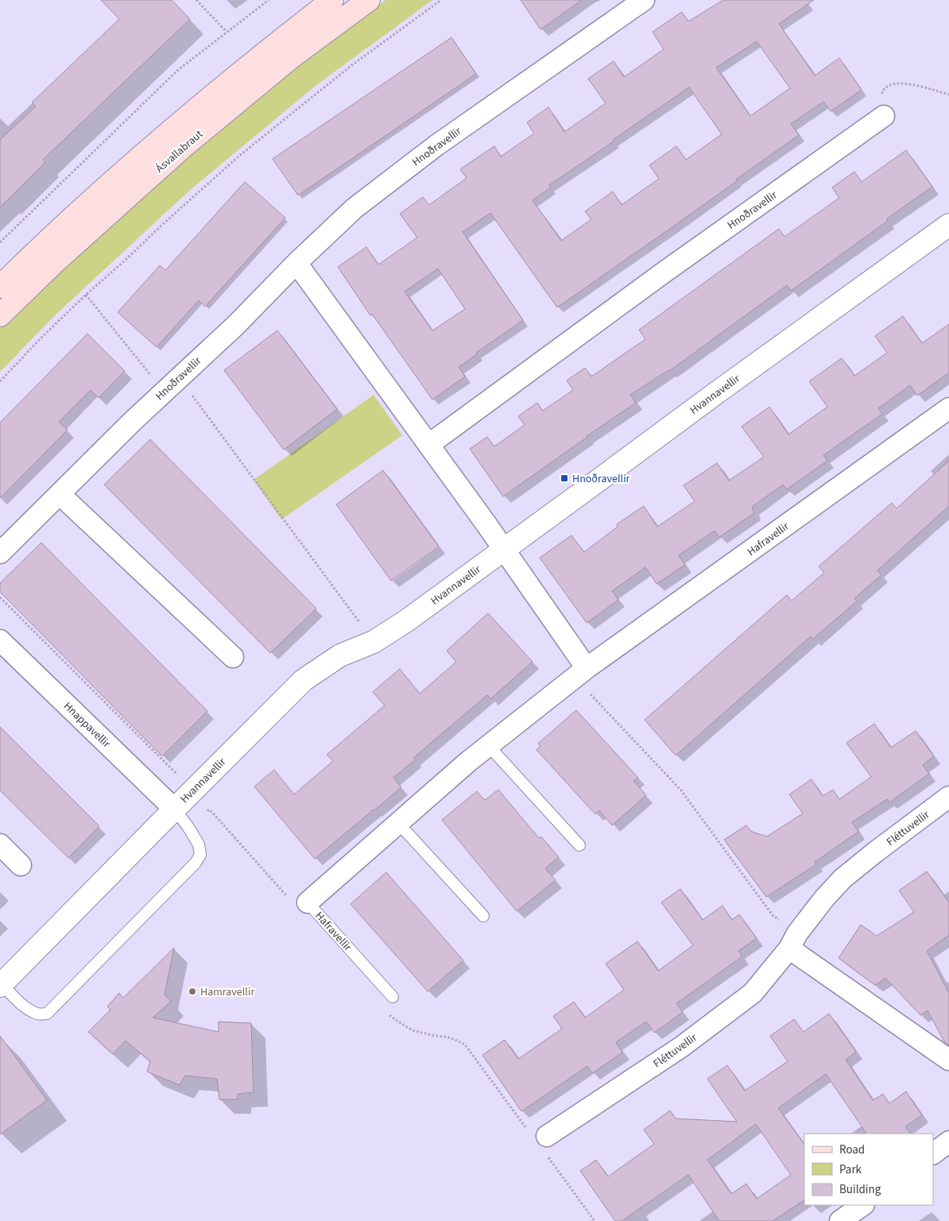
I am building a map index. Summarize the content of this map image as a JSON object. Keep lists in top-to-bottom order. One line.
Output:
{"streets":{"main road":["Ásvallabraut"],"street":["Hnoðravellir","Hvannavellir","Hafravellir","Hnappavellir","Fléttuvellir"]},"crossings":[["Hvannavellir","Hnappavellir"]],"places":{"transit":["Hnoðravellir"],"other":["Hamravellir"]},"legend":["Road","Park","Building"]}
